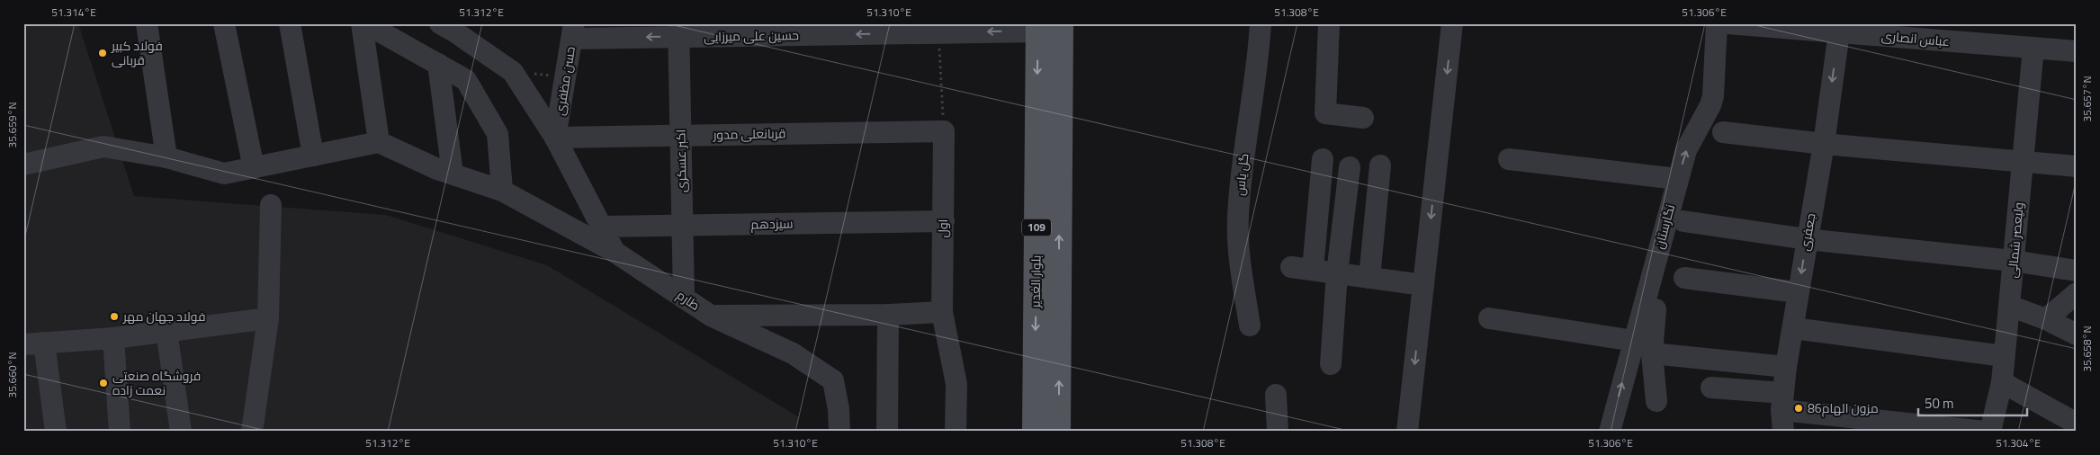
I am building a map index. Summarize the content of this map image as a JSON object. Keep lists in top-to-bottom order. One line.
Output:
{"streets":{"main road":["109","بلوار الغدیر"],"street":["حسین علی میرزایی","عباس انصاری","حسن مظفری","قربانعلی مدور","اکبر عسکری","گل یاس","سیزدهم","نگارستان","اول","جعفری","ولیعصر شمالی","طارم"]},"crossings":[["حسین علی میرزایی","حسن مظفری"],["حسین علی میرزایی","اکبر عسکری"],["حسین علی میرزایی","بلوار الغدیر"],["عباس انصاری","جعفری"],["عباس انصاری","ولیعصر شمالی"],["حسن مظفری","قربانعلی مدور"],["حسن مظفری","طارم"],["قربانعلی مدور","اکبر عسکری"],["قربانعلی مدور","اول"],["قربانعلی مدور","طارم"],["اکبر عسکری","سیزدهم"],["اکبر عسکری","طارم"],["سیزدهم","اول"],["سیزدهم","طارم"]],"one_way":["حسین علی میرزایی","نگارستان","جعفری"],"places":["فولاد کبیر قربانی","فولاد جهان مهر","فروشگاه صنعتی نعمت زاده","مزون الهام86"],"scale_bar":"50 m","coordinates":["51.314°E","51.312°E","51.310°E","51.308°E","51.306°E","35.657°N","35.659°N","35.658°N","35.660°N","51.304°E"]}
